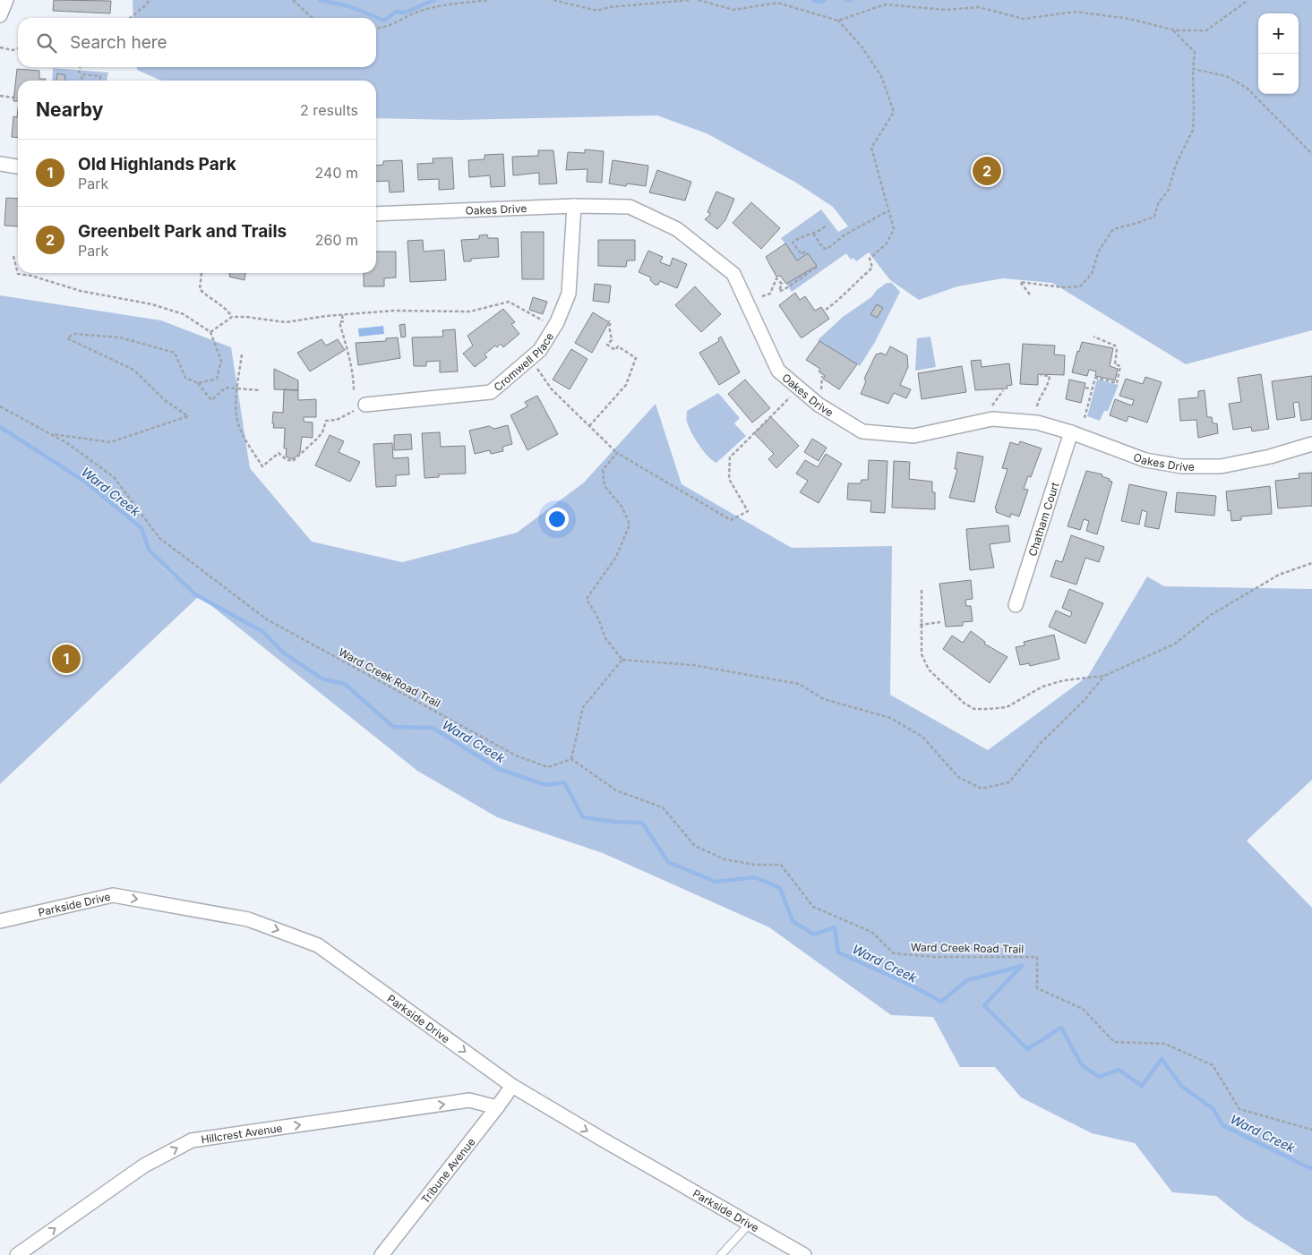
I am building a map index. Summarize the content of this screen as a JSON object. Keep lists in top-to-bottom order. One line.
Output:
{"streets":{"street":["Oakes Drive","Cromwell Place","Chatham Court","Parkside Drive","Hillcrest Avenue","Tribune Avenue"],"path":["Ward Creek Road Trail"]},"crossings":[["Oakes Drive","Cromwell Place"],["Oakes Drive","Chatham Court"],["Parkside Drive","Tribune Avenue"],["Hillcrest Avenue","Tribune Avenue"]],"one_way":["Parkside Drive","Hillcrest Avenue"],"water":["Ward Creek"],"page":{"map_buttons":["+","−"],"search":"Search here","heading":["Nearby","2 results"],"list":[{"mark":"1","name":"Old Highlands Park","note":"Park","value":"240 m"},{"mark":"2","name":"Greenbelt Park and Trails","note":"Park","value":"260 m"}],"pins":["2","1"]}}
